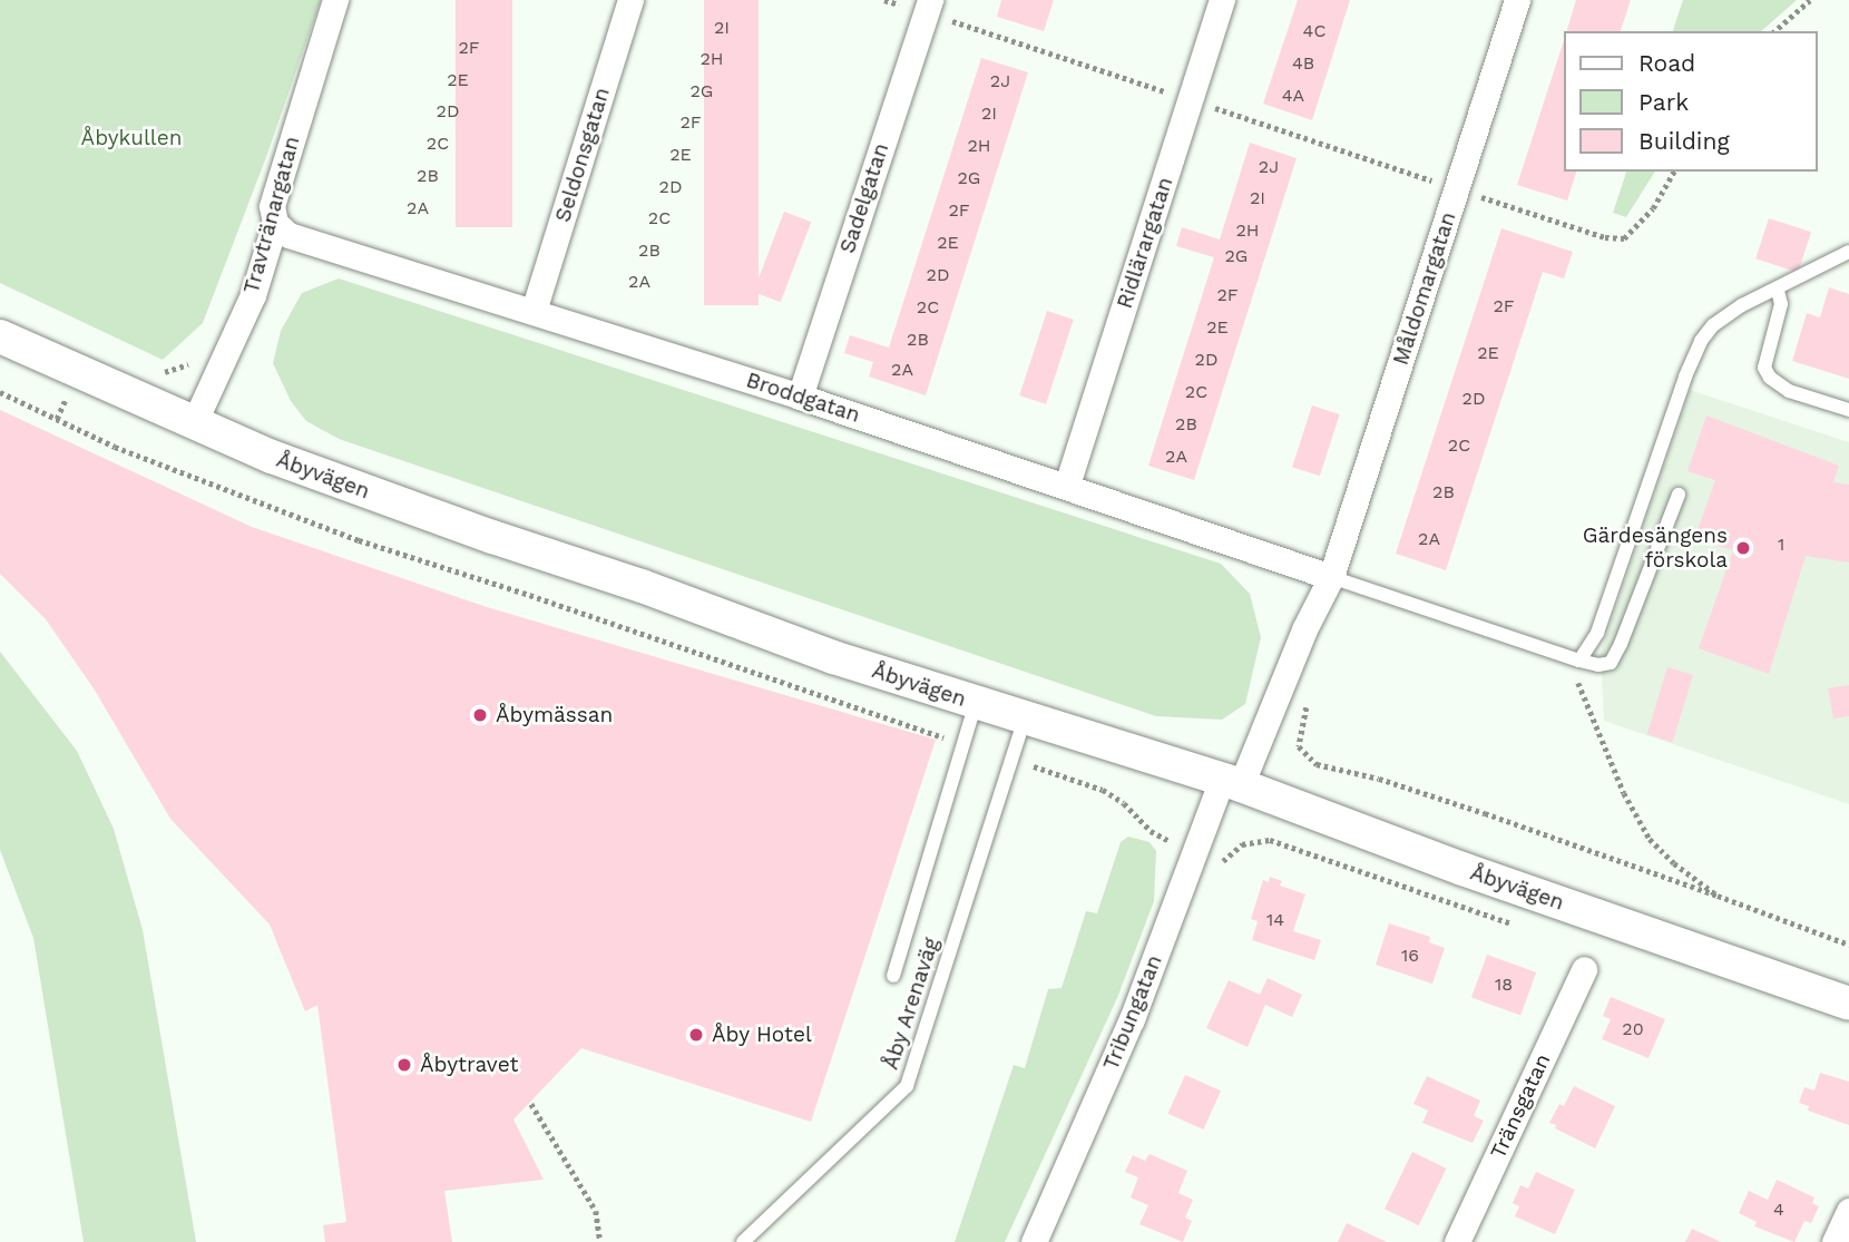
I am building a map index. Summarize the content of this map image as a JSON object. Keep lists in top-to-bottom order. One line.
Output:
{"streets":{"street":["Seldonsgatan","Sadelgatan","Travtränargatan","Ridlärargatan","Måldomargatan","Broddgatan","Åbyvägen","Tribungatan","Tränsgatan"],"lane":["Åby Arenaväg"]},"crossings":[["Seldonsgatan","Broddgatan"],["Sadelgatan","Broddgatan"],["Travtränargatan","Broddgatan"],["Travtränargatan","Åbyvägen"],["Ridlärargatan","Broddgatan"],["Måldomargatan","Broddgatan"],["Måldomargatan","Åbyvägen"],["Måldomargatan","Tribungatan"],["Åbyvägen","Åby Arenaväg"],["Åbyvägen","Tribungatan"]],"parks":["Åbykullen"],"places":["Gärdesängens förskola","Åbymässan","Åby Hotel","Åbytravet"],"house_numbers":["2I","4C","2F","2H","4B","2E","2J","2G","4A","2D","2I","2F","2C","2H","2E","2J","2B","2G","2D","2I","2A","2F","2C","2H","2E","2B","2G","2D","2A","2F","2F","2C","2E","2B","2E","2D","2A","2C","2D","2B","2C","2A","2B","2A","1","14","16","18","20","4"],"legend":["Road","Park","Building"]}
